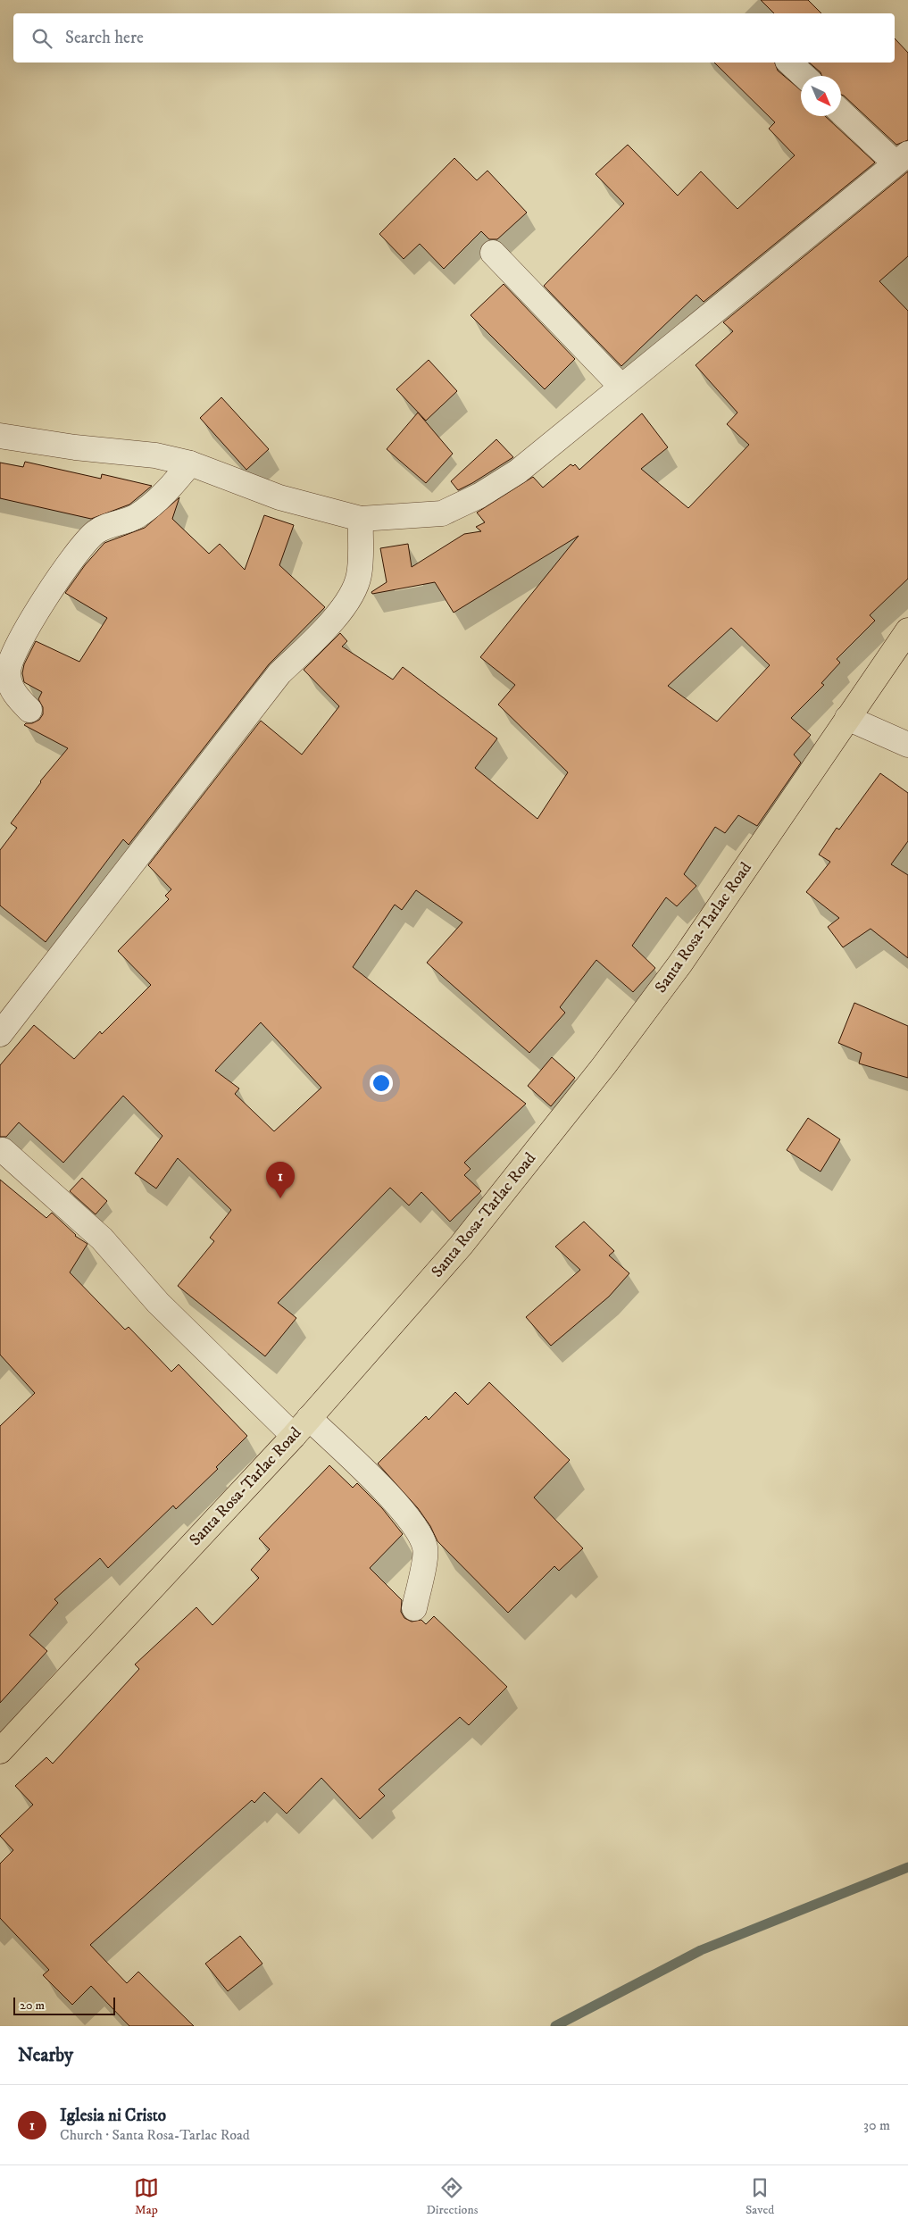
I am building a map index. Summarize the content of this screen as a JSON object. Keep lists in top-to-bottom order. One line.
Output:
{"streets":{"highway":["Santa Rosa-Tarlac Road"]},"scale_bar":"20 m","north":"bottom right","page":{"search":"Search here","pins":"1","scale":"20 m","heading":"Nearby","list":[{"mark":"1","name":"Iglesia ni Cristo","note":"Church · Santa Rosa-Tarlac Road","value":"30 m"}],"nav":["Map","Directions","Saved"]}}
